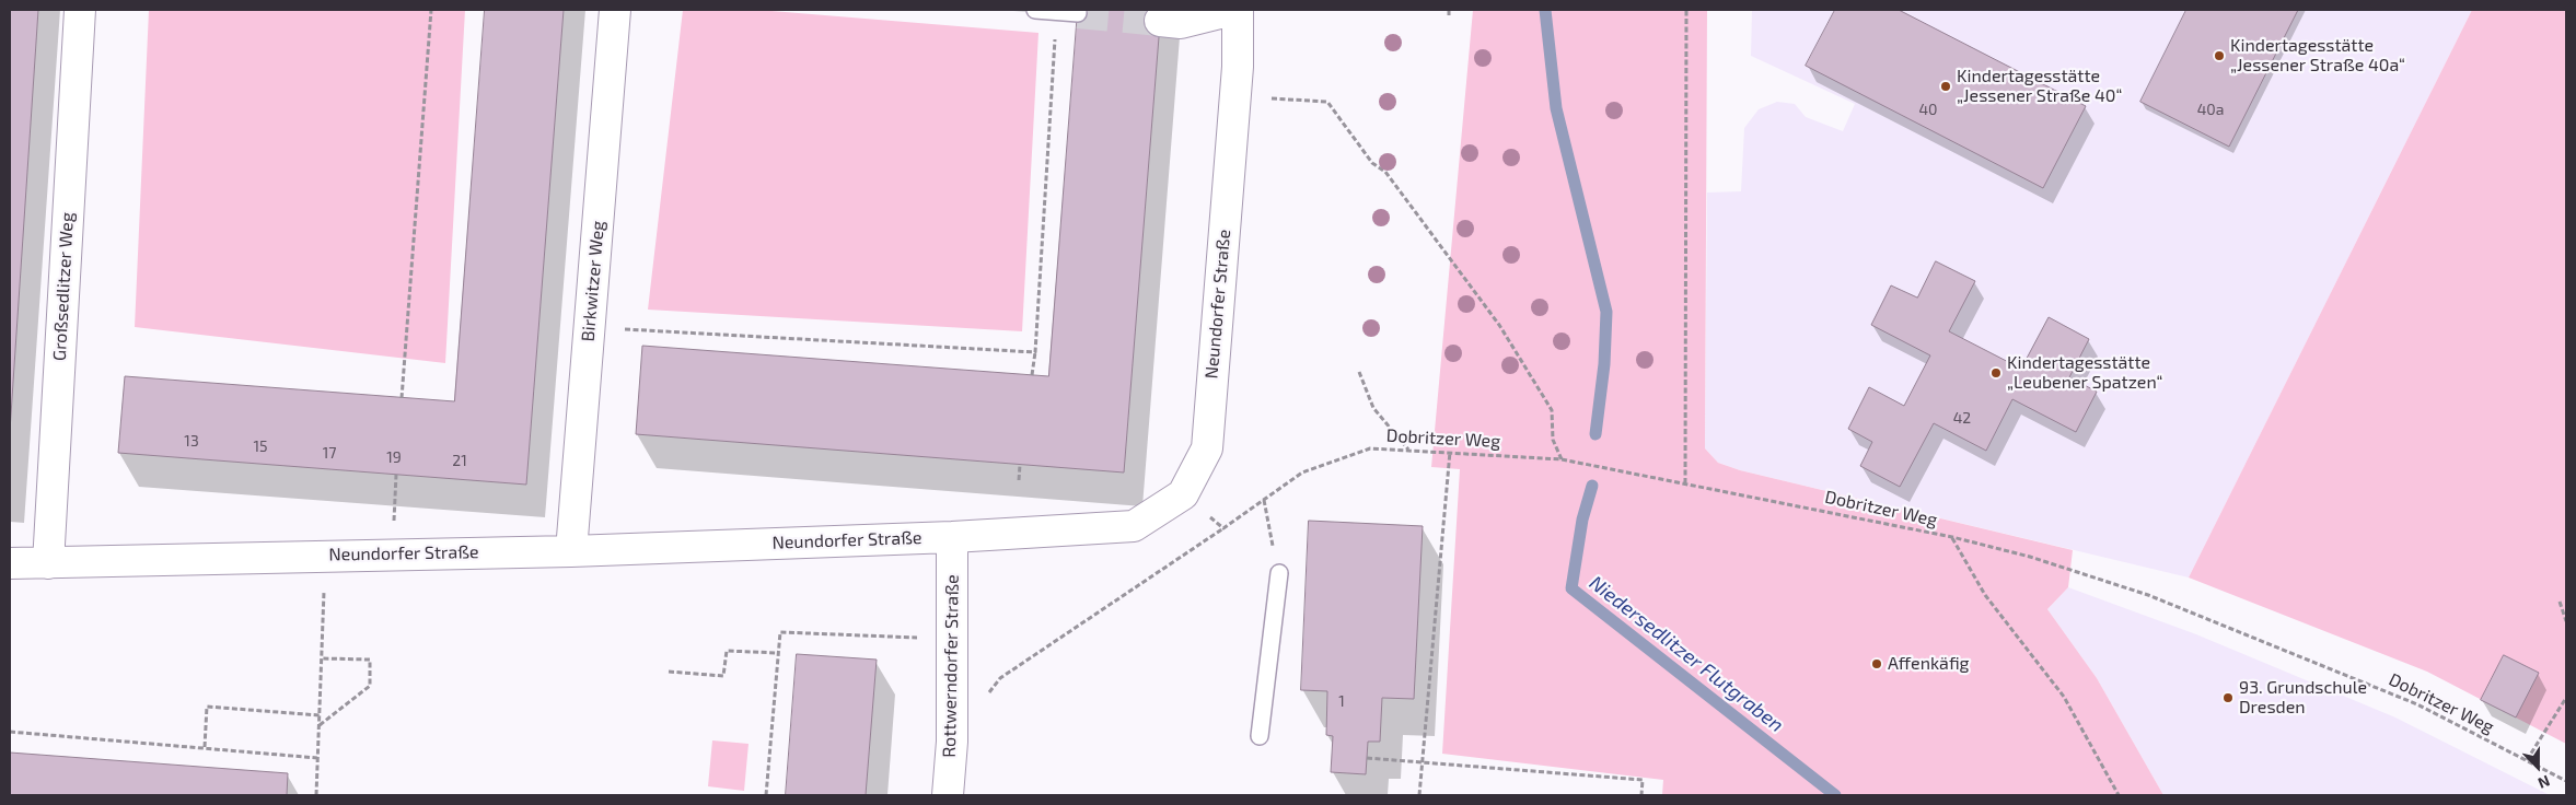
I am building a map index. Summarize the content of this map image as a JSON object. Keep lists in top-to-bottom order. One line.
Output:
{"streets":{"street":["Birkwitzer Weg","Großsedlitzer Weg","Neundorfer Straße","Rottwerndorfer Straße"],"path":["Dobritzer Weg"]},"crossings":[["Birkwitzer Weg","Neundorfer Straße"],["Großsedlitzer Weg","Neundorfer Straße"],["Neundorfer Straße","Rottwerndorfer Straße"]],"water":["Niedersedlitzer Flutgraben"],"places":["Kindertagesstätte „Jessener Straße 40a“","Kindertagesstätte „Jessener Straße 40“","Kindertagesstätte „Leubener Spatzen“","Affenkäfig","93. Grundschule Dresden"],"house_numbers":["40","40a","42","13","15","17","19","21","1"],"north":"bottom"}
